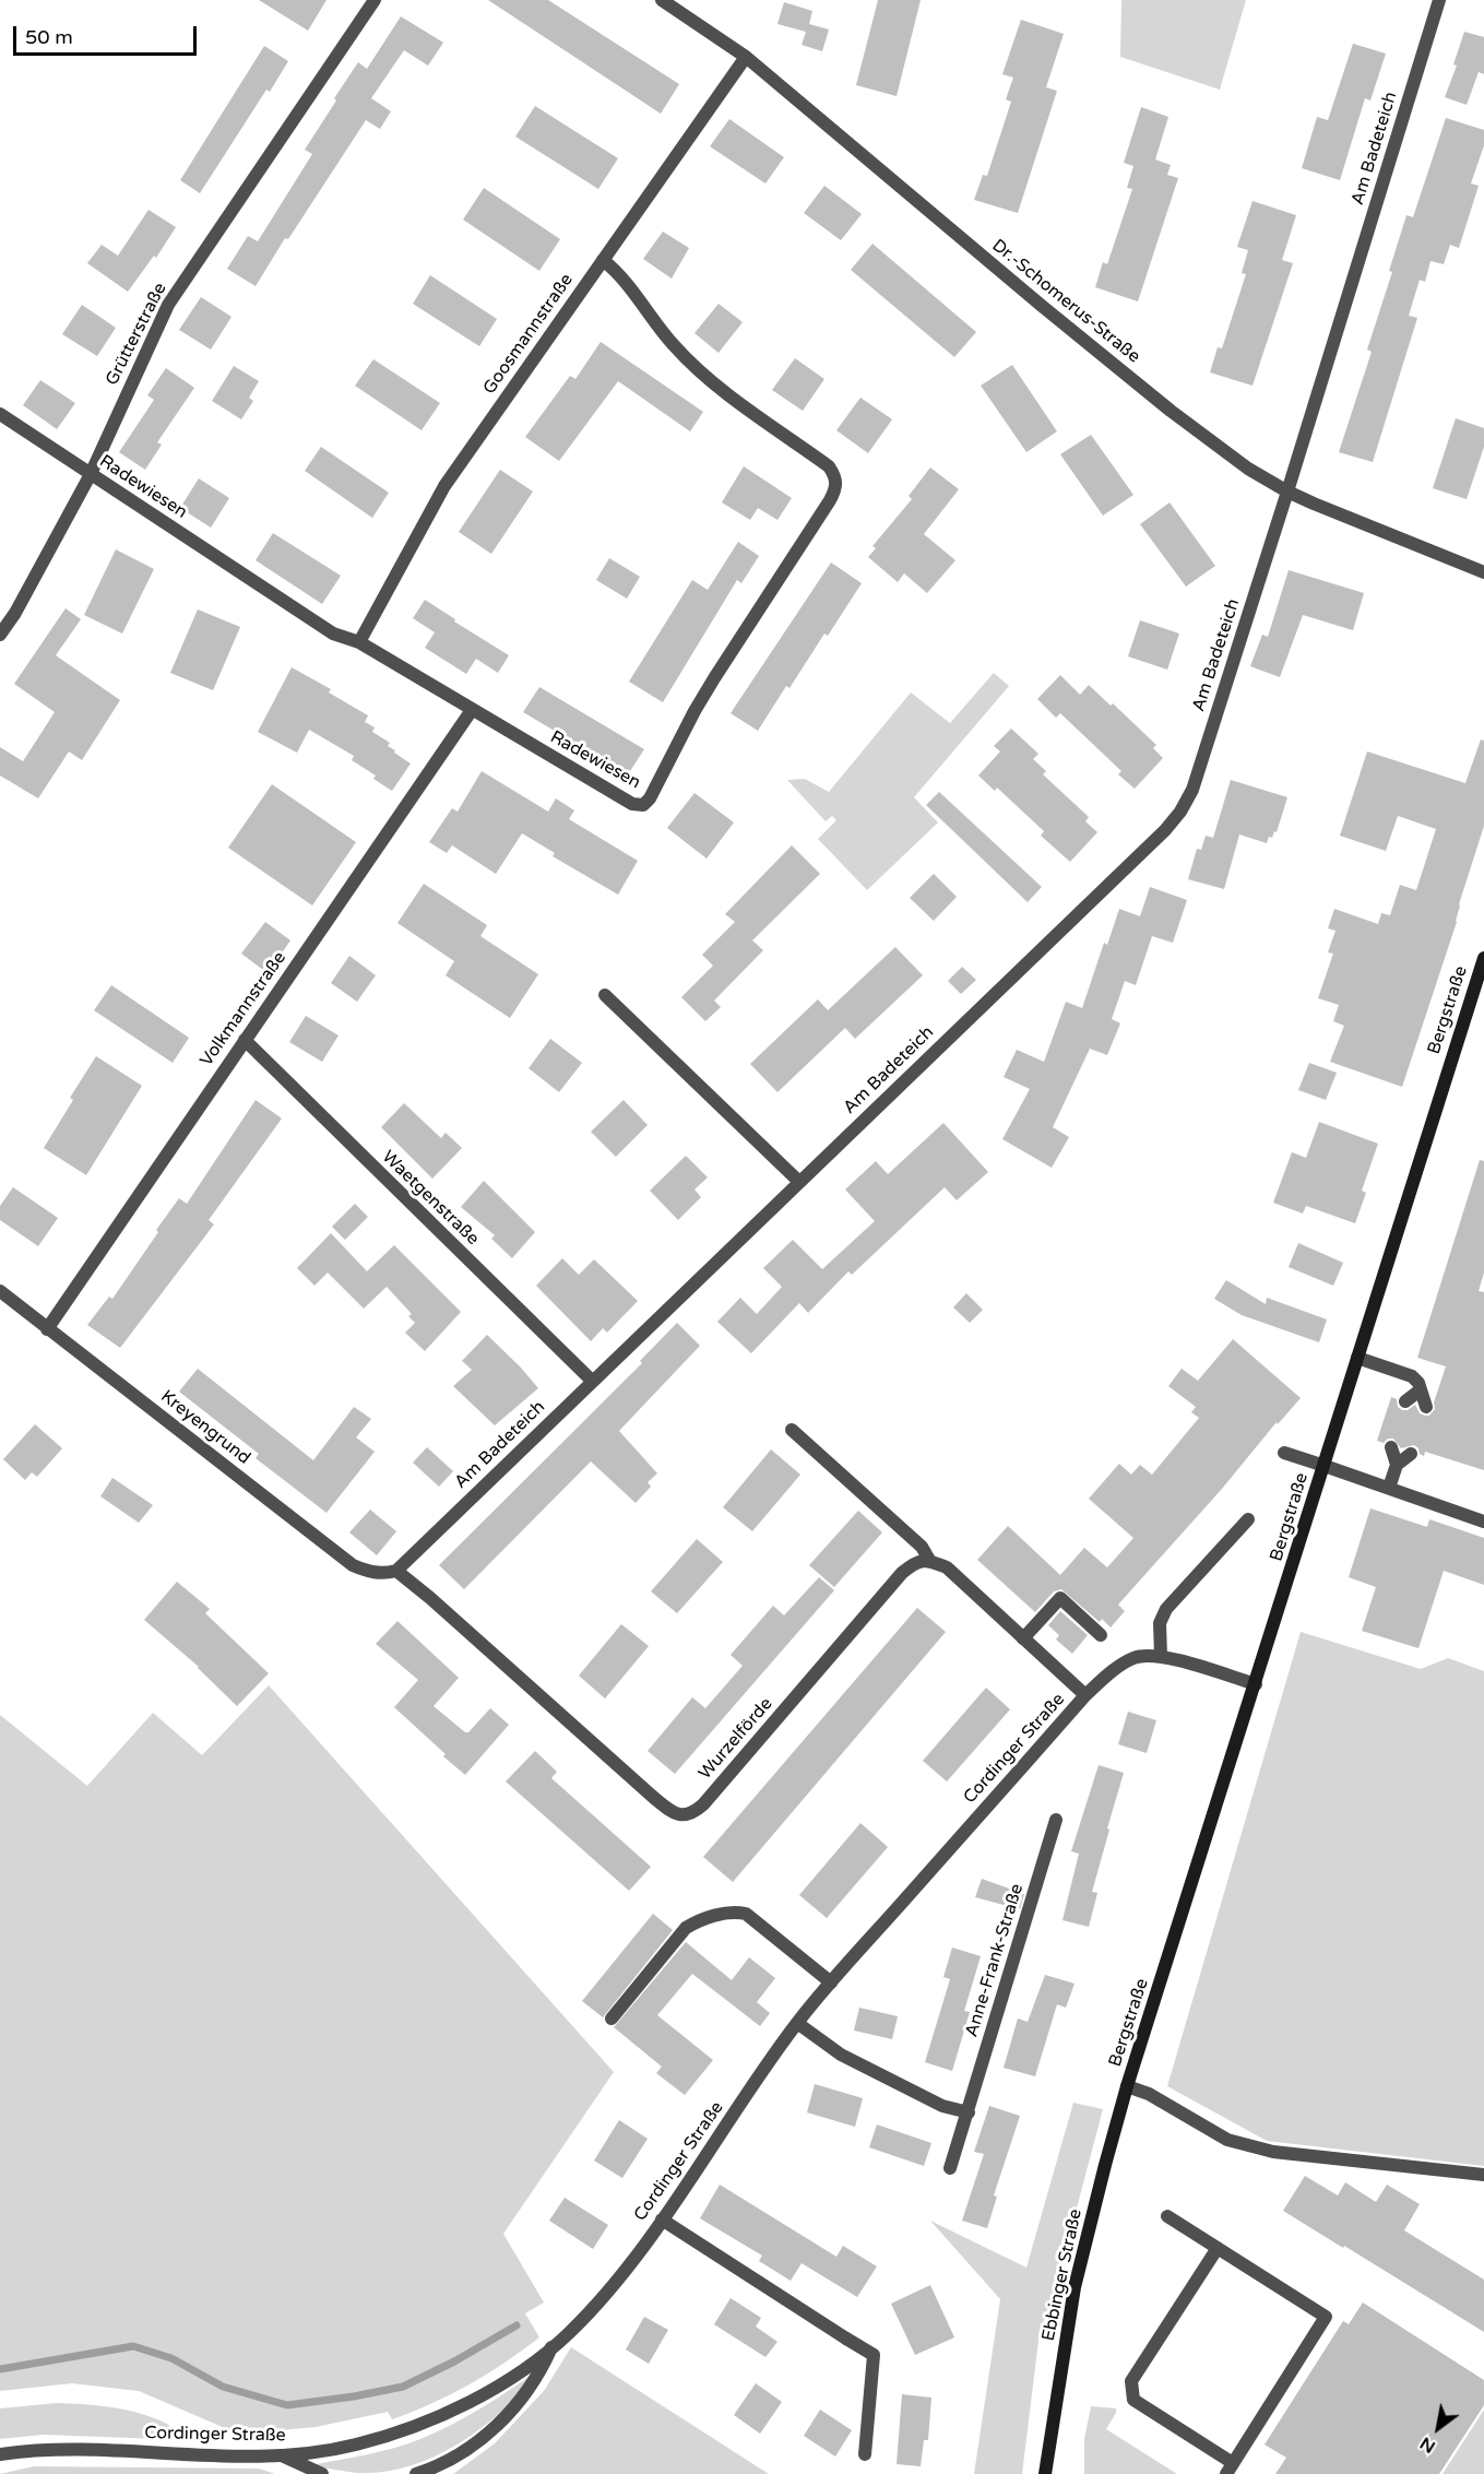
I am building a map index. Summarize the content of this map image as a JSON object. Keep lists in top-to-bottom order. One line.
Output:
{"streets":{"main road":["Bergstraße","Ebbinger Straße"],"street":["Am Badeteich","Dr.-Schomerus-Straße","Grütterstraße","Goosmannstraße","Radewiesen","Volkmannstraße","Waetgenstraße","Kreyengrund","Wurzelförde","Cordinger Straße","Anne-Frank-Straße"]},"crossings":[["Am Badeteich","Dr.-Schomerus-Straße"],["Am Badeteich","Waetgenstraße"],["Am Badeteich","Kreyengrund"],["Am Badeteich","Wurzelförde"],["Dr.-Schomerus-Straße","Goosmannstraße"],["Grütterstraße","Radewiesen"],["Goosmannstraße","Radewiesen"],["Radewiesen","Volkmannstraße"],["Volkmannstraße","Waetgenstraße"],["Volkmannstraße","Kreyengrund"],["Bergstraße","Cordinger Straße"],["Bergstraße","Ebbinger Straße"],["Kreyengrund","Wurzelförde"]],"scale_bar":"50 m","north":"bottom left"}
